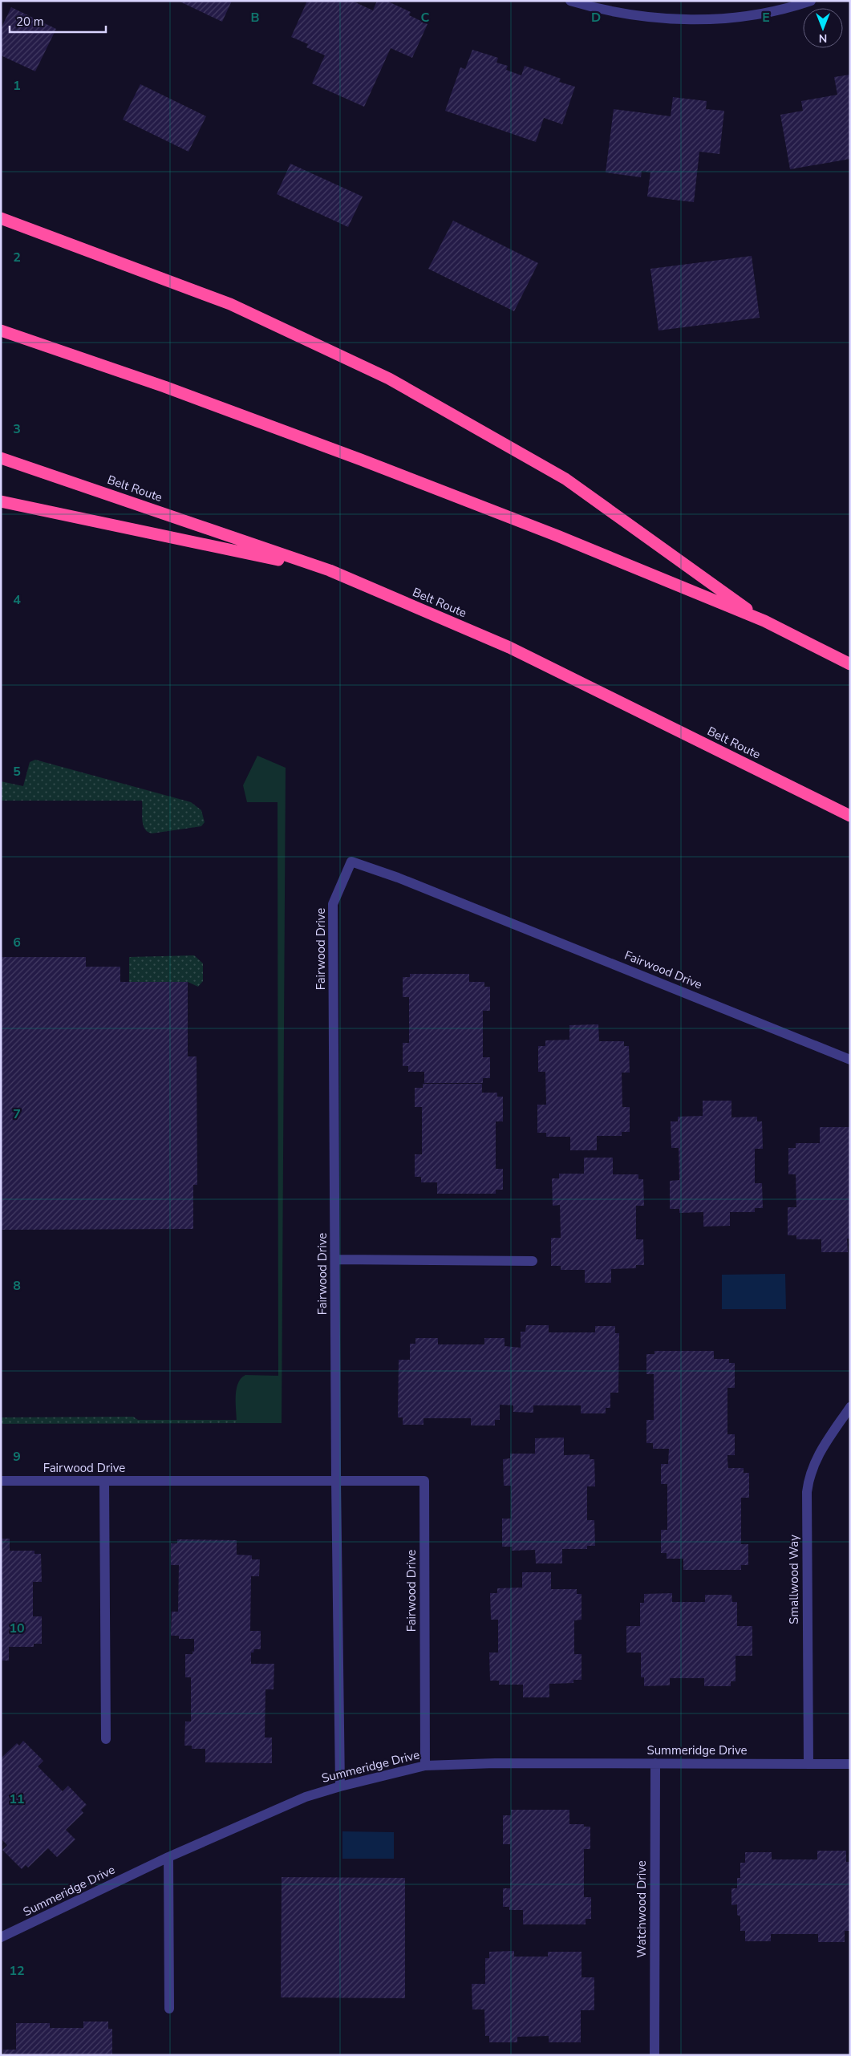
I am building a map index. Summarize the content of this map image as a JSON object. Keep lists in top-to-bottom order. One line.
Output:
{"streets":{"highway":["Belt Route"],"street":["Fairwood Drive","Smallwood Way","Summeridge Drive","Watchwood Drive"]},"crossings":[["Fairwood Drive","Summeridge Drive"],["Smallwood Way","Summeridge Drive"],["Summeridge Drive","Watchwood Drive"]],"scale_bar":"20 m","north":"bottom","grid":{"columns":["B","C","D","E"],"rows":["1","2","3","4","5","6","7","8","9","10","11","12"]}}
